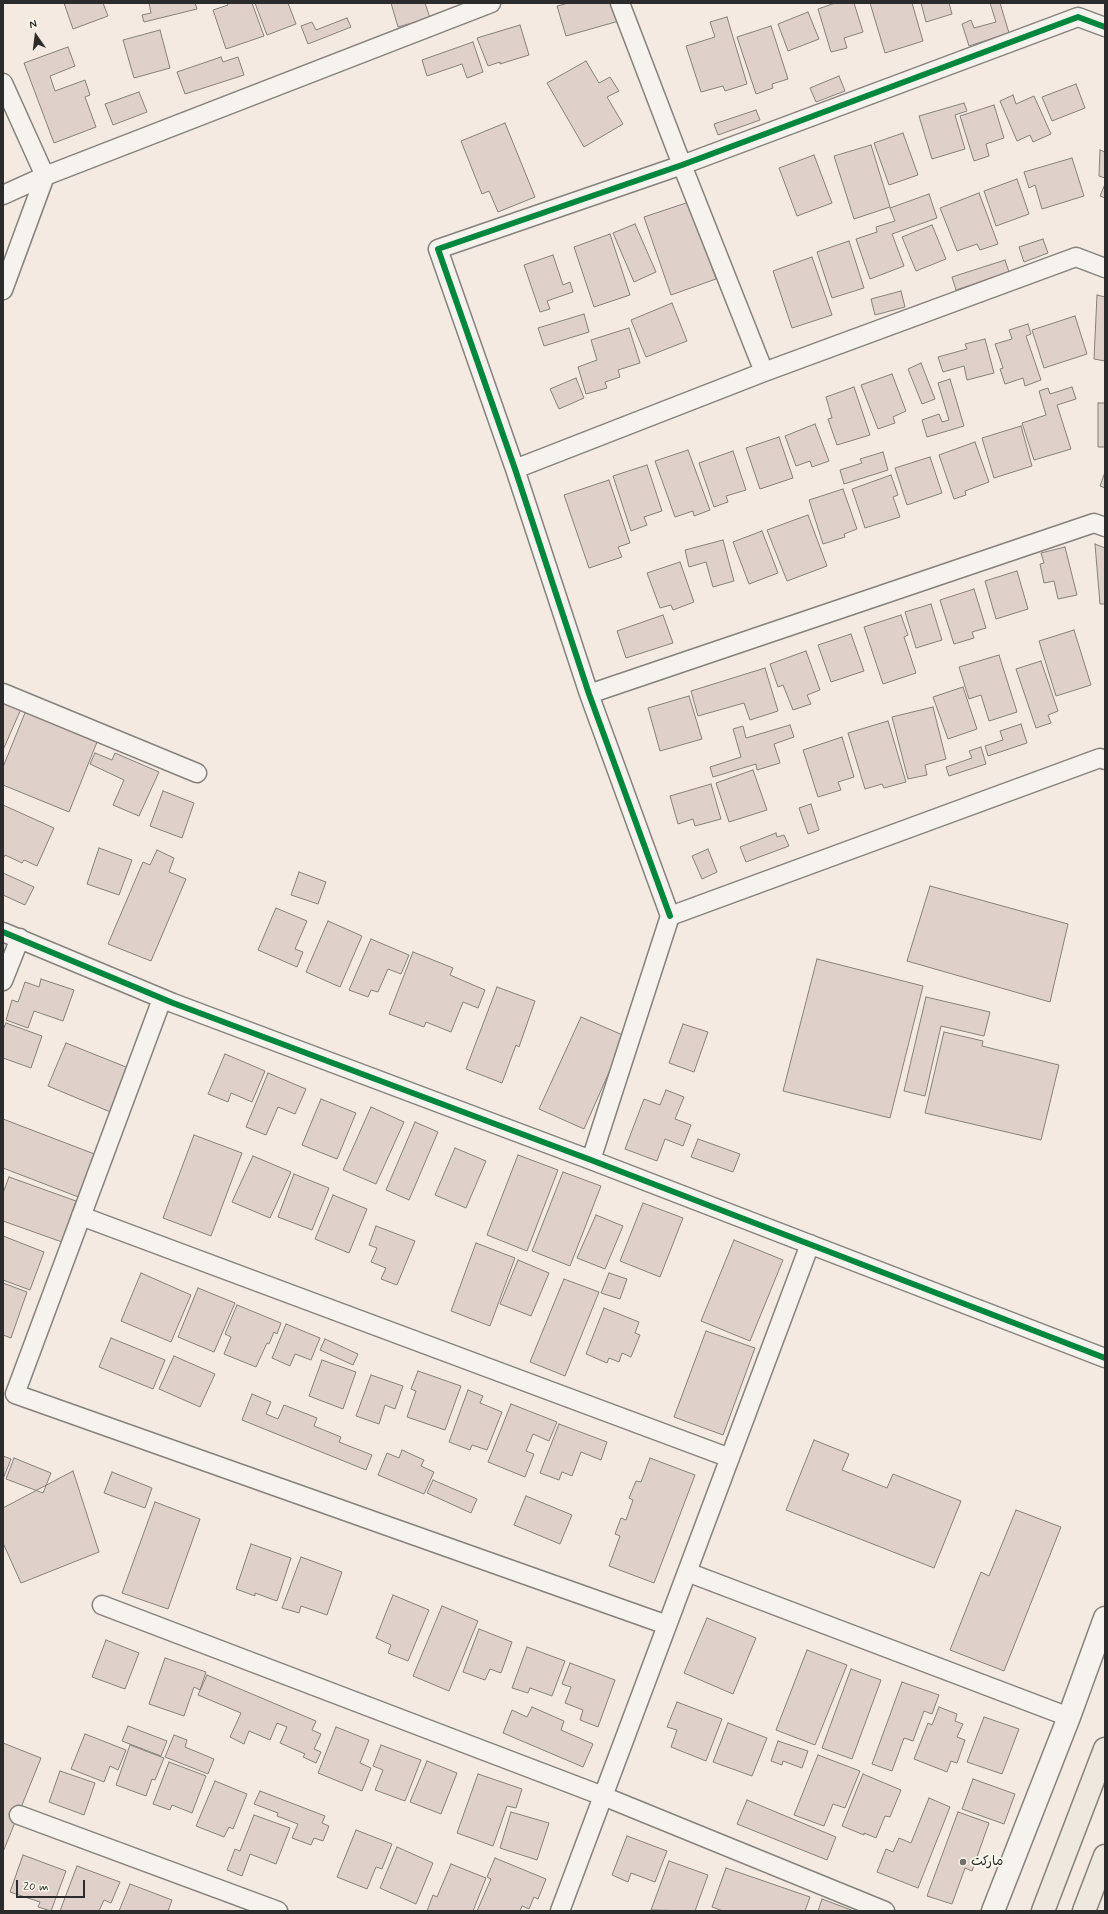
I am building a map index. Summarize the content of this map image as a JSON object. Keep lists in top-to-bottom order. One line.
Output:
{"places":["مارکت"],"scale_bar":"20 m","north":"top"}
